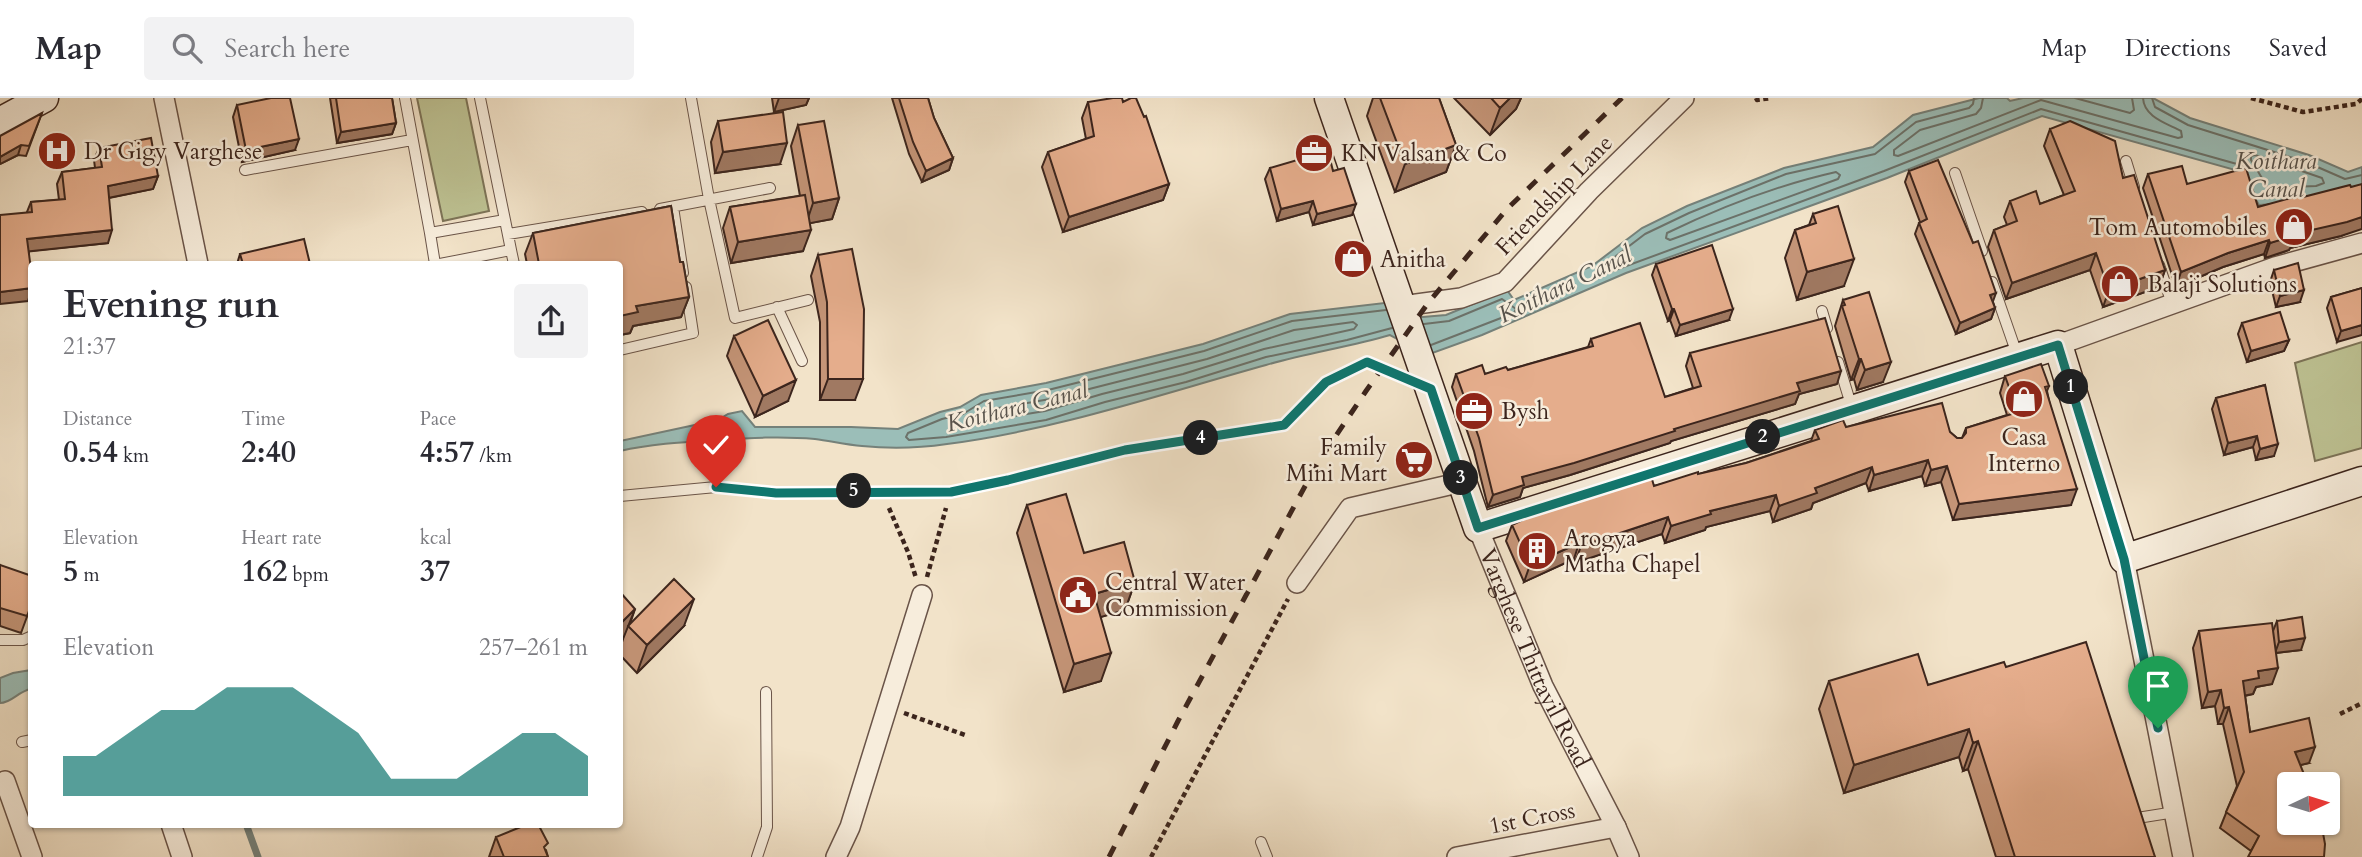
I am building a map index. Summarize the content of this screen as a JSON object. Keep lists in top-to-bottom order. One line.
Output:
{"streets":{"street":["Friendship Lane","Varghese Thittayil Road","1st Cross"]},"crossings":[["Friendship Lane","Varghese Thittayil Road"],["Varghese Thittayil Road","1st Cross"]],"water":["Koithara Canal"],"places":{"hospital":["Dr Gigy Varghese"],"office":["KN Valsan & Co","Bysh"],"shop":["Tom Automobiles","Anitha","Balaji Solutions","Casa Interno"],"supermarket":["Family Mini Mart"],"building":["Arogya Matha Chapel"],"public building":["Central Water Commission"]},"north":"right","page":{"header":"Map","search":"Search here","nav":["Map","Directions","Saved"],"heading":["Evening run","21:37"],"pins":["1","2","4","3","5"],"stats":[["Distance","0.54 km"],["Time","2:40"],["Pace","4:57 /km"],["Elevation","5 m"],["Heart rate","162 bpm"],["kcal","37"]],"chart":["Elevation","257–261 m"]}}
